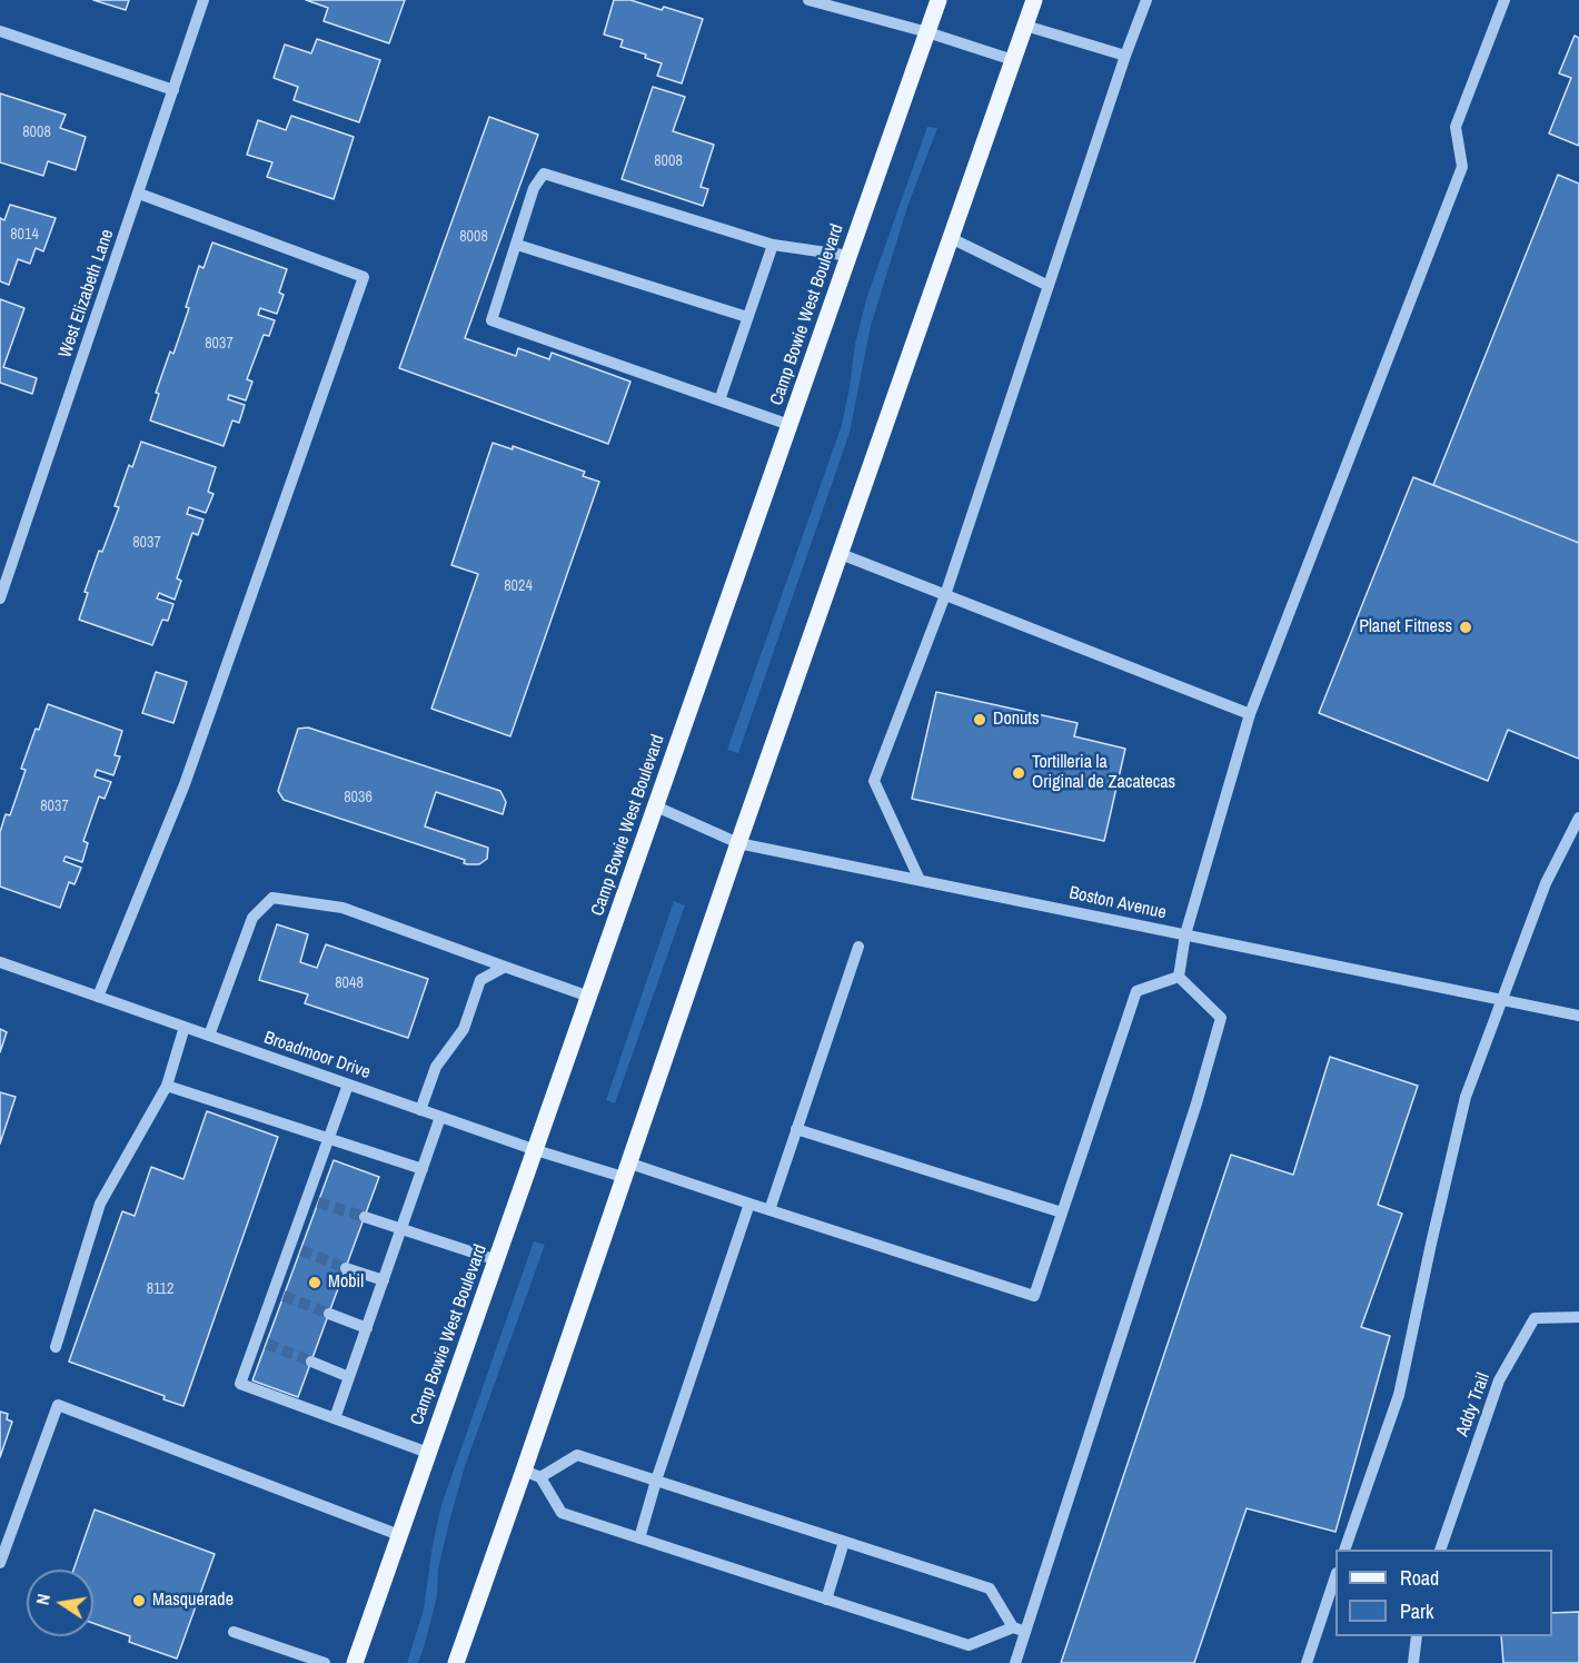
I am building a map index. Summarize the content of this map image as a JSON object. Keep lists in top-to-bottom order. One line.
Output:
{"streets":{"main road":["Camp Bowie West Boulevard"],"street":["West Elizabeth Lane","Boston Avenue","Broadmoor Drive","Addy Trail"]},"crossings":[["Camp Bowie West Boulevard","Boston Avenue"],["Camp Bowie West Boulevard","Broadmoor Drive"]],"places":["Planet Fitness","Donuts","Tortilleria la Original de Zacatecas","Mobil","Masquerade"],"house_numbers":["8008","8008","8014","8008","8037","8037","8024","8036","8037","8048","8112"],"legend":["Road","Park"],"north":"left"}
